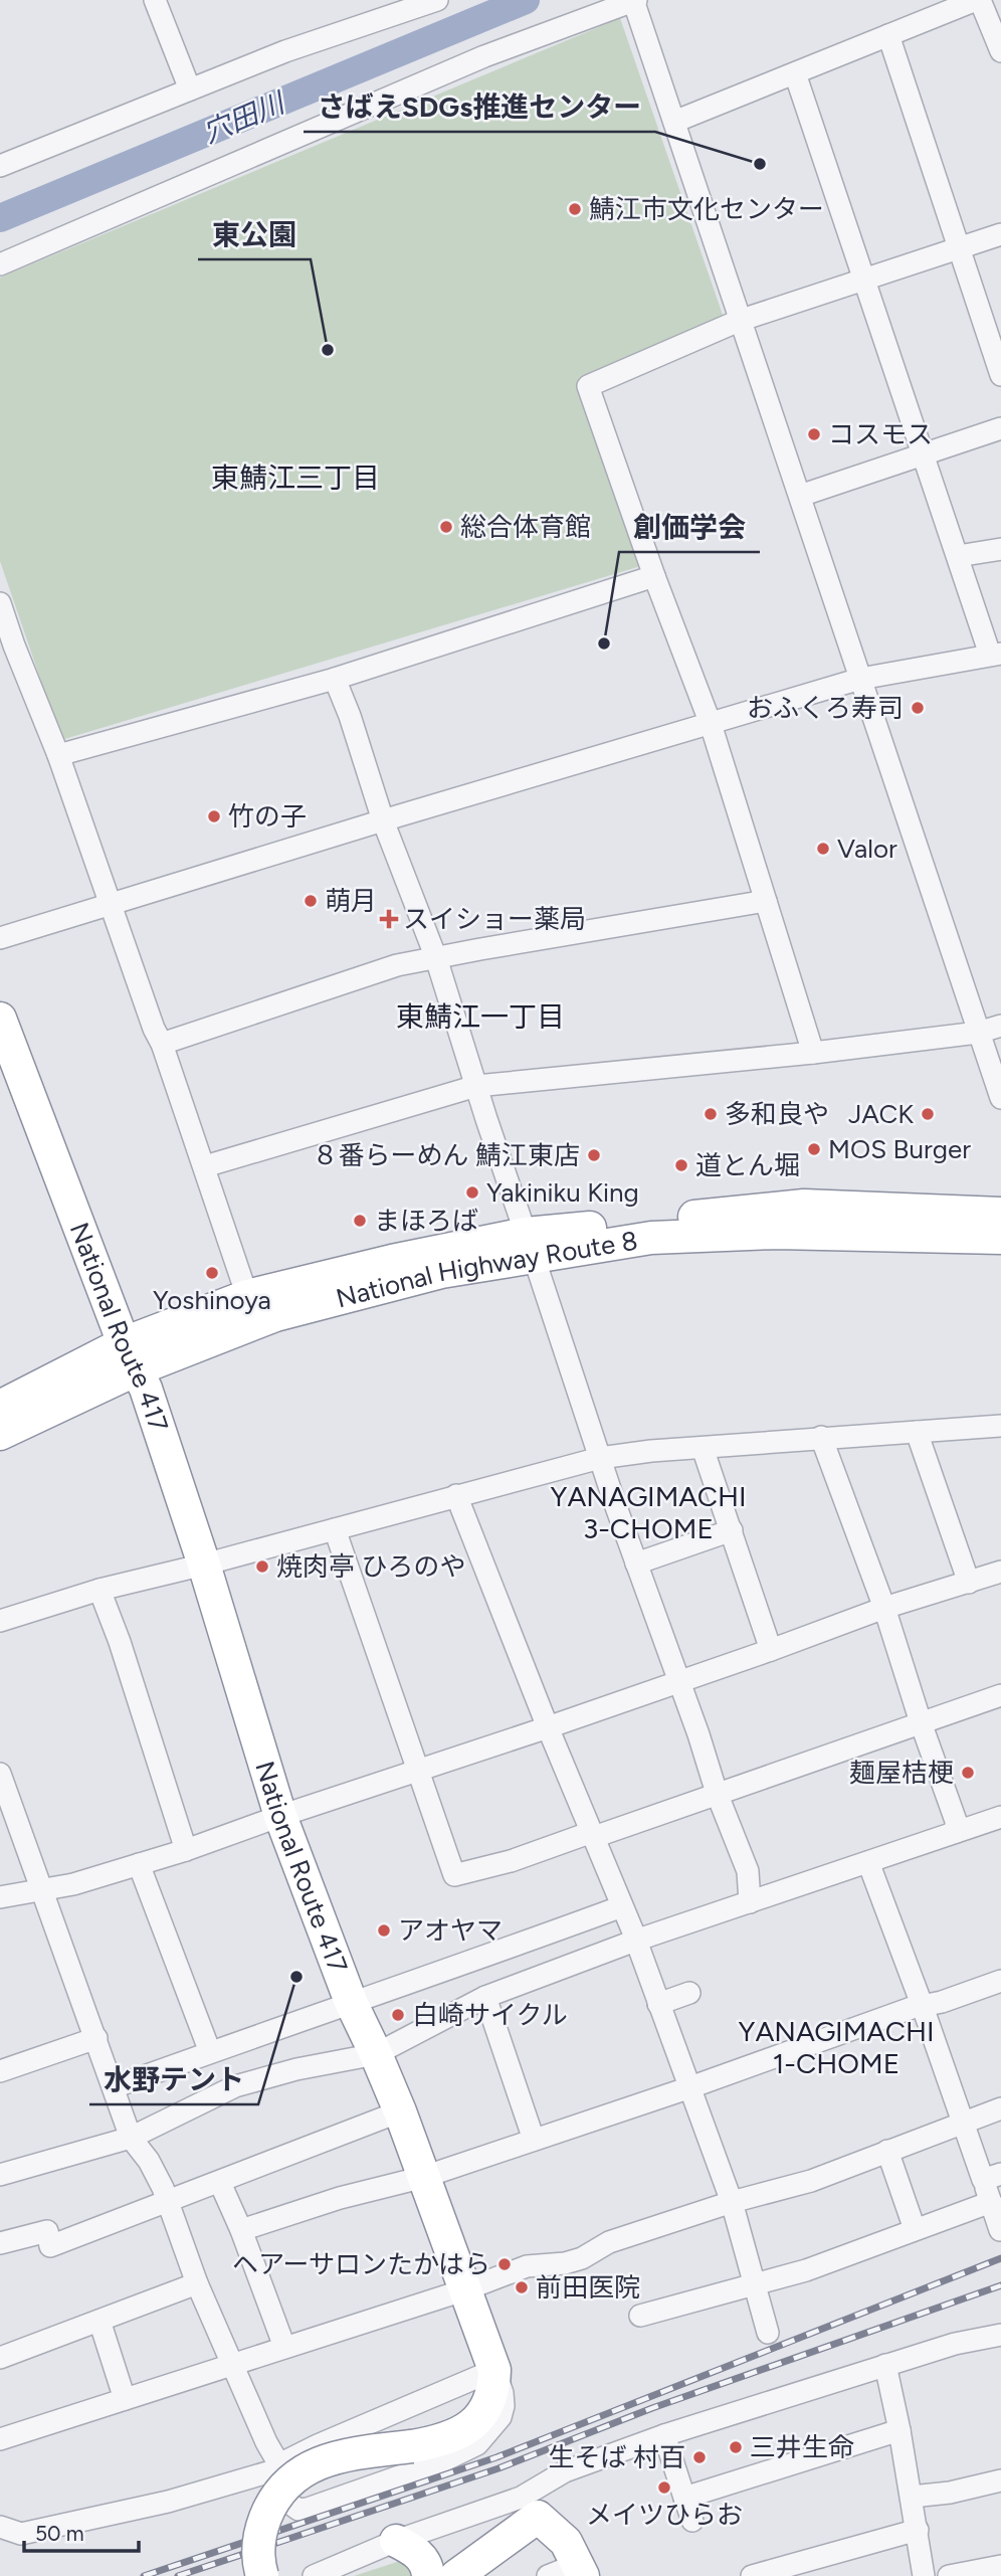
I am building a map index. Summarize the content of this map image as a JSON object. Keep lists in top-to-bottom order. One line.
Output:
{"streets":{"highway":["National Highway Route 8","National Route 417"]},"crossings":[["National Highway Route 8","National Route 417"]],"districts":["東鯖江三丁目","東鯖江一丁目","YANAGIMACHI 3-CHOME","YANAGIMACHI 1-CHOME"],"water":["穴田川"],"places":{"other":["さばえSDGs推進センター","鯖江市文化センター","東公園","コスモス","総合体育館","創価学会","おふくろ寿司","竹の子","Valor","萌月","多和良や","JACK","MOS Burger","８番らーめん 鯖江東店","道とん堀","Yakiniku King","まほろば","Yoshinoya","焼肉亭 ひろのや","麺屋桔梗","アオヤマ","水野テント","白崎サイクル","ヘアーサロンたかはら","前田医院","三井生命","生そば 村百","メイツひらお"],"health":["スイショー薬局"]},"scale_bar":"50 m"}
